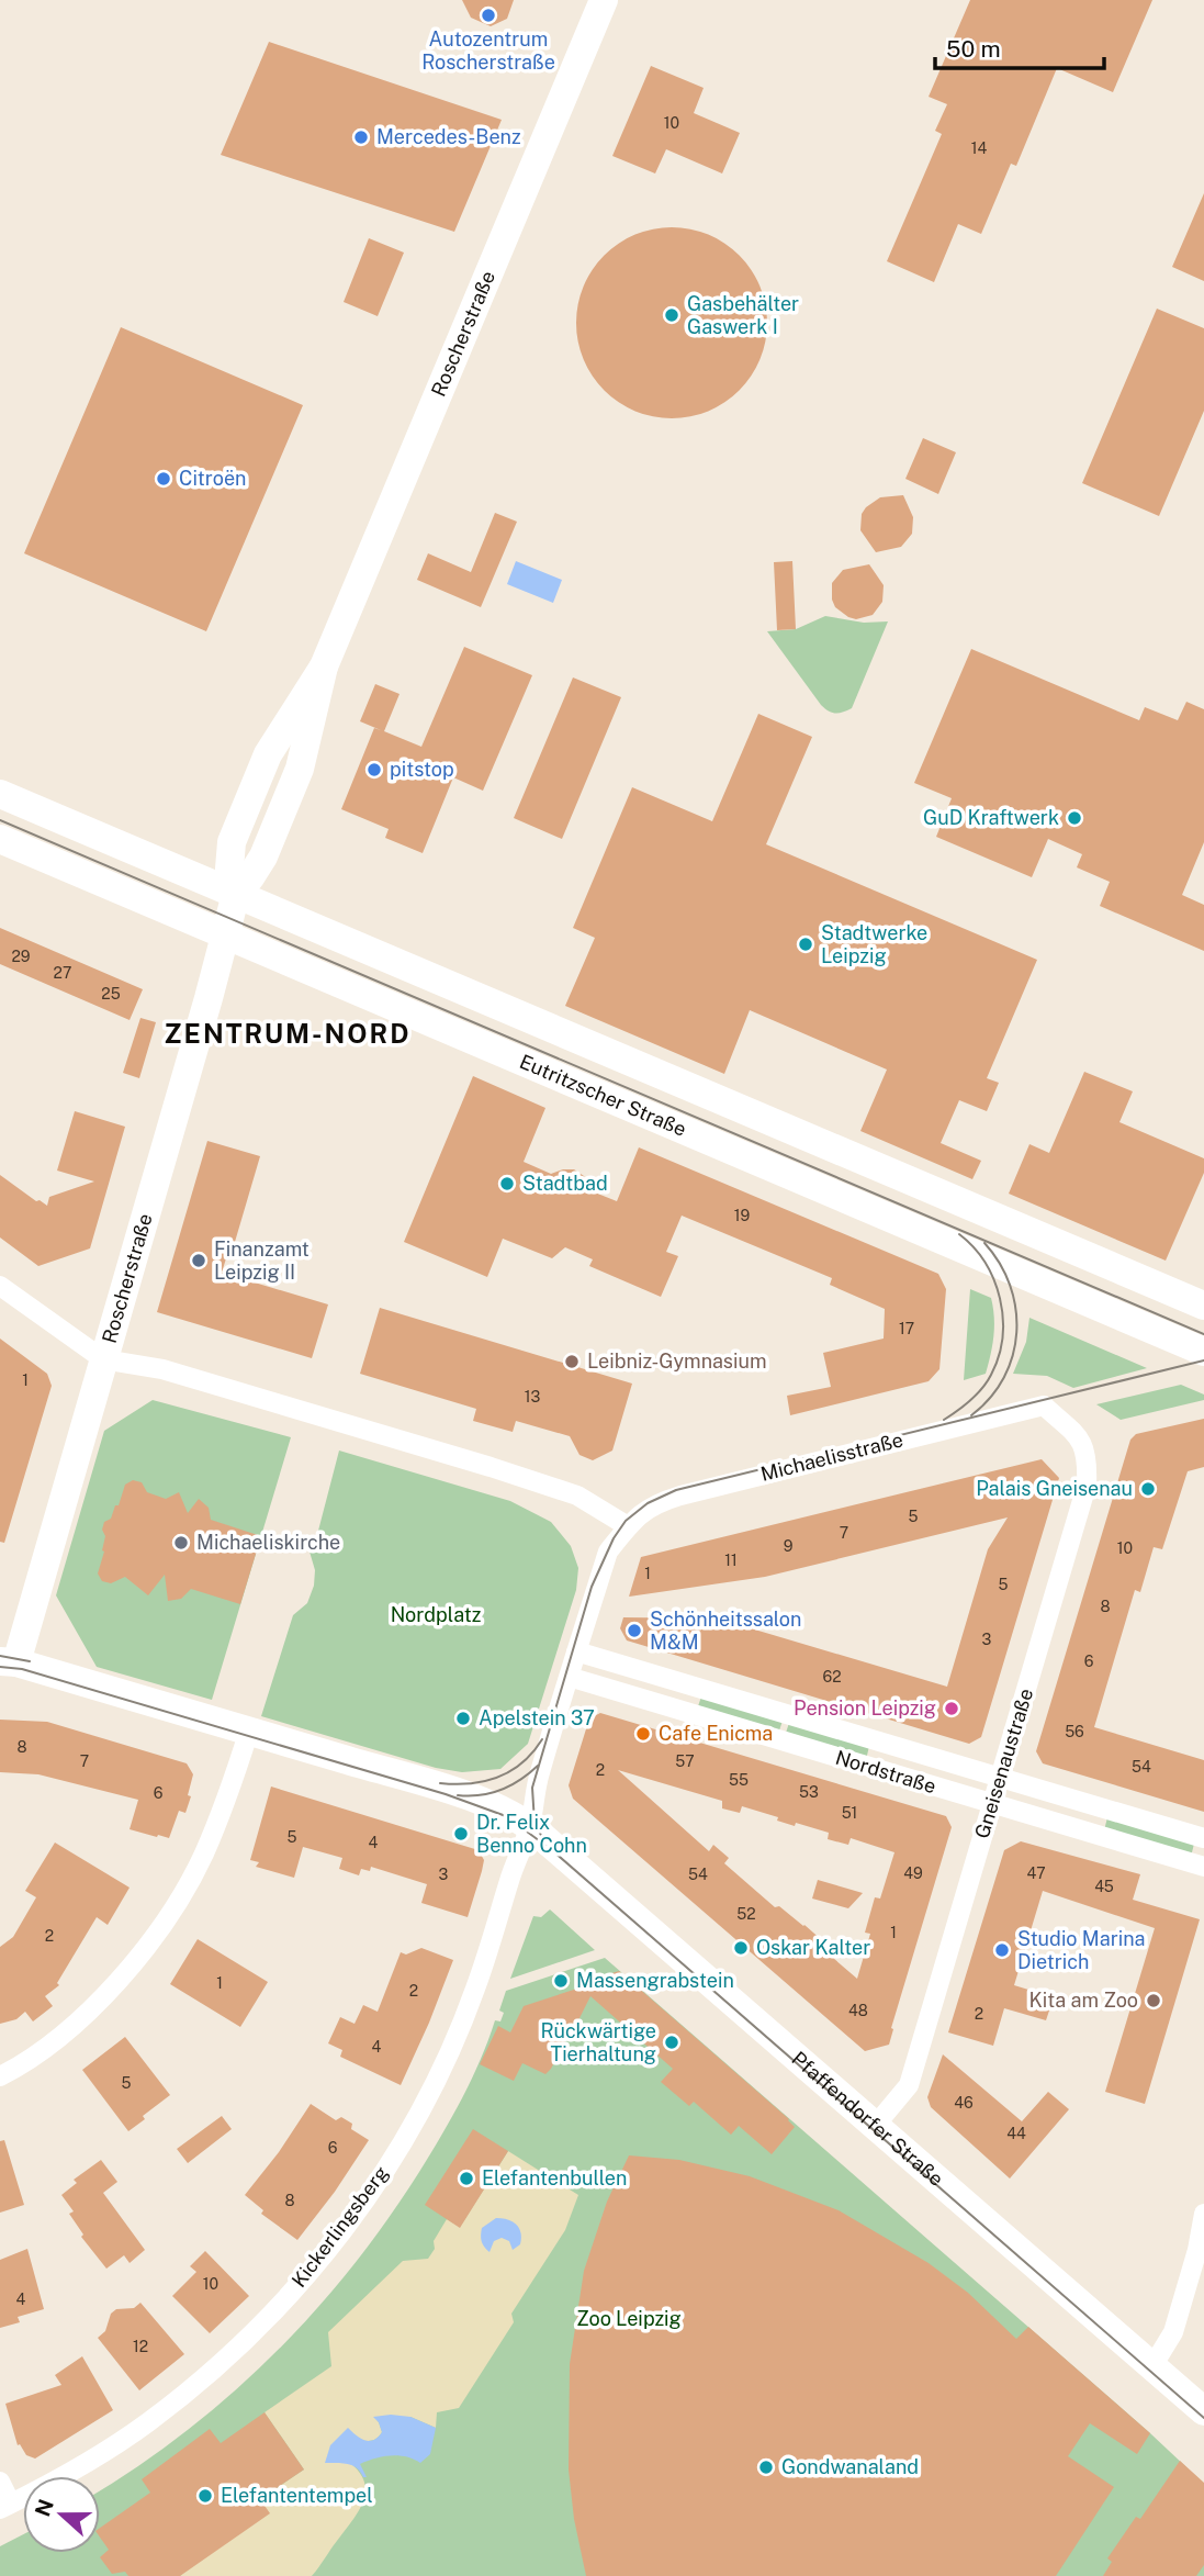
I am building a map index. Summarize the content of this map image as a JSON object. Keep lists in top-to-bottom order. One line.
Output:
{"streets":{"main road":["Roscherstraße","Eutritzscher Straße","Pfaffendorfer Straße"],"street":["Michaelisstraße","Gneisenaustraße","Nordstraße","Kickerlingsberg"]},"crossings":[["Roscherstraße","Eutritzscher Straße"],["Michaelisstraße","Gneisenaustraße"],["Gneisenaustraße","Nordstraße"],["Gneisenaustraße","Pfaffendorfer Straße"],["Pfaffendorfer Straße","Kickerlingsberg"]],"districts":["ZENTRUM-NORD"],"parks":["Nordplatz","Zoo Leipzig"],"places":["Autozentrum Roscherstraße","Mercedes-Benz","Gasbehälter Gaswerk I","Citroën","pitstop","GuD Kraftwerk","Stadtwerke Leipzig","Stadtbad","Finanzamt Leipzig II","Leibniz-Gymnasium","Palais Gneisenau","Michaeliskirche","Schönheitssalon M&M","Pension Leipzig","Apelstein 37","Cafe Enicma","Dr. Felix Benno Cohn","Oskar Kalter","Studio Marina Dietrich","Massengrabstein","Kita am Zoo","Rückwärtige Tierhaltung","Elefantenbullen","Gondwanaland","Elefantentempel"],"house_numbers":["10","14","29","27","25","19","17","1","13","5","7","9","10","11","1","5","8","3","6","62","56","8","7","57","54","2","55","53","6","51","5","4","49","47","3","54","45","52","1","2","1","2","48","2","4","5","46","44","6","8","10","4","12"],"scale_bar":"50 m","north":"left"}
